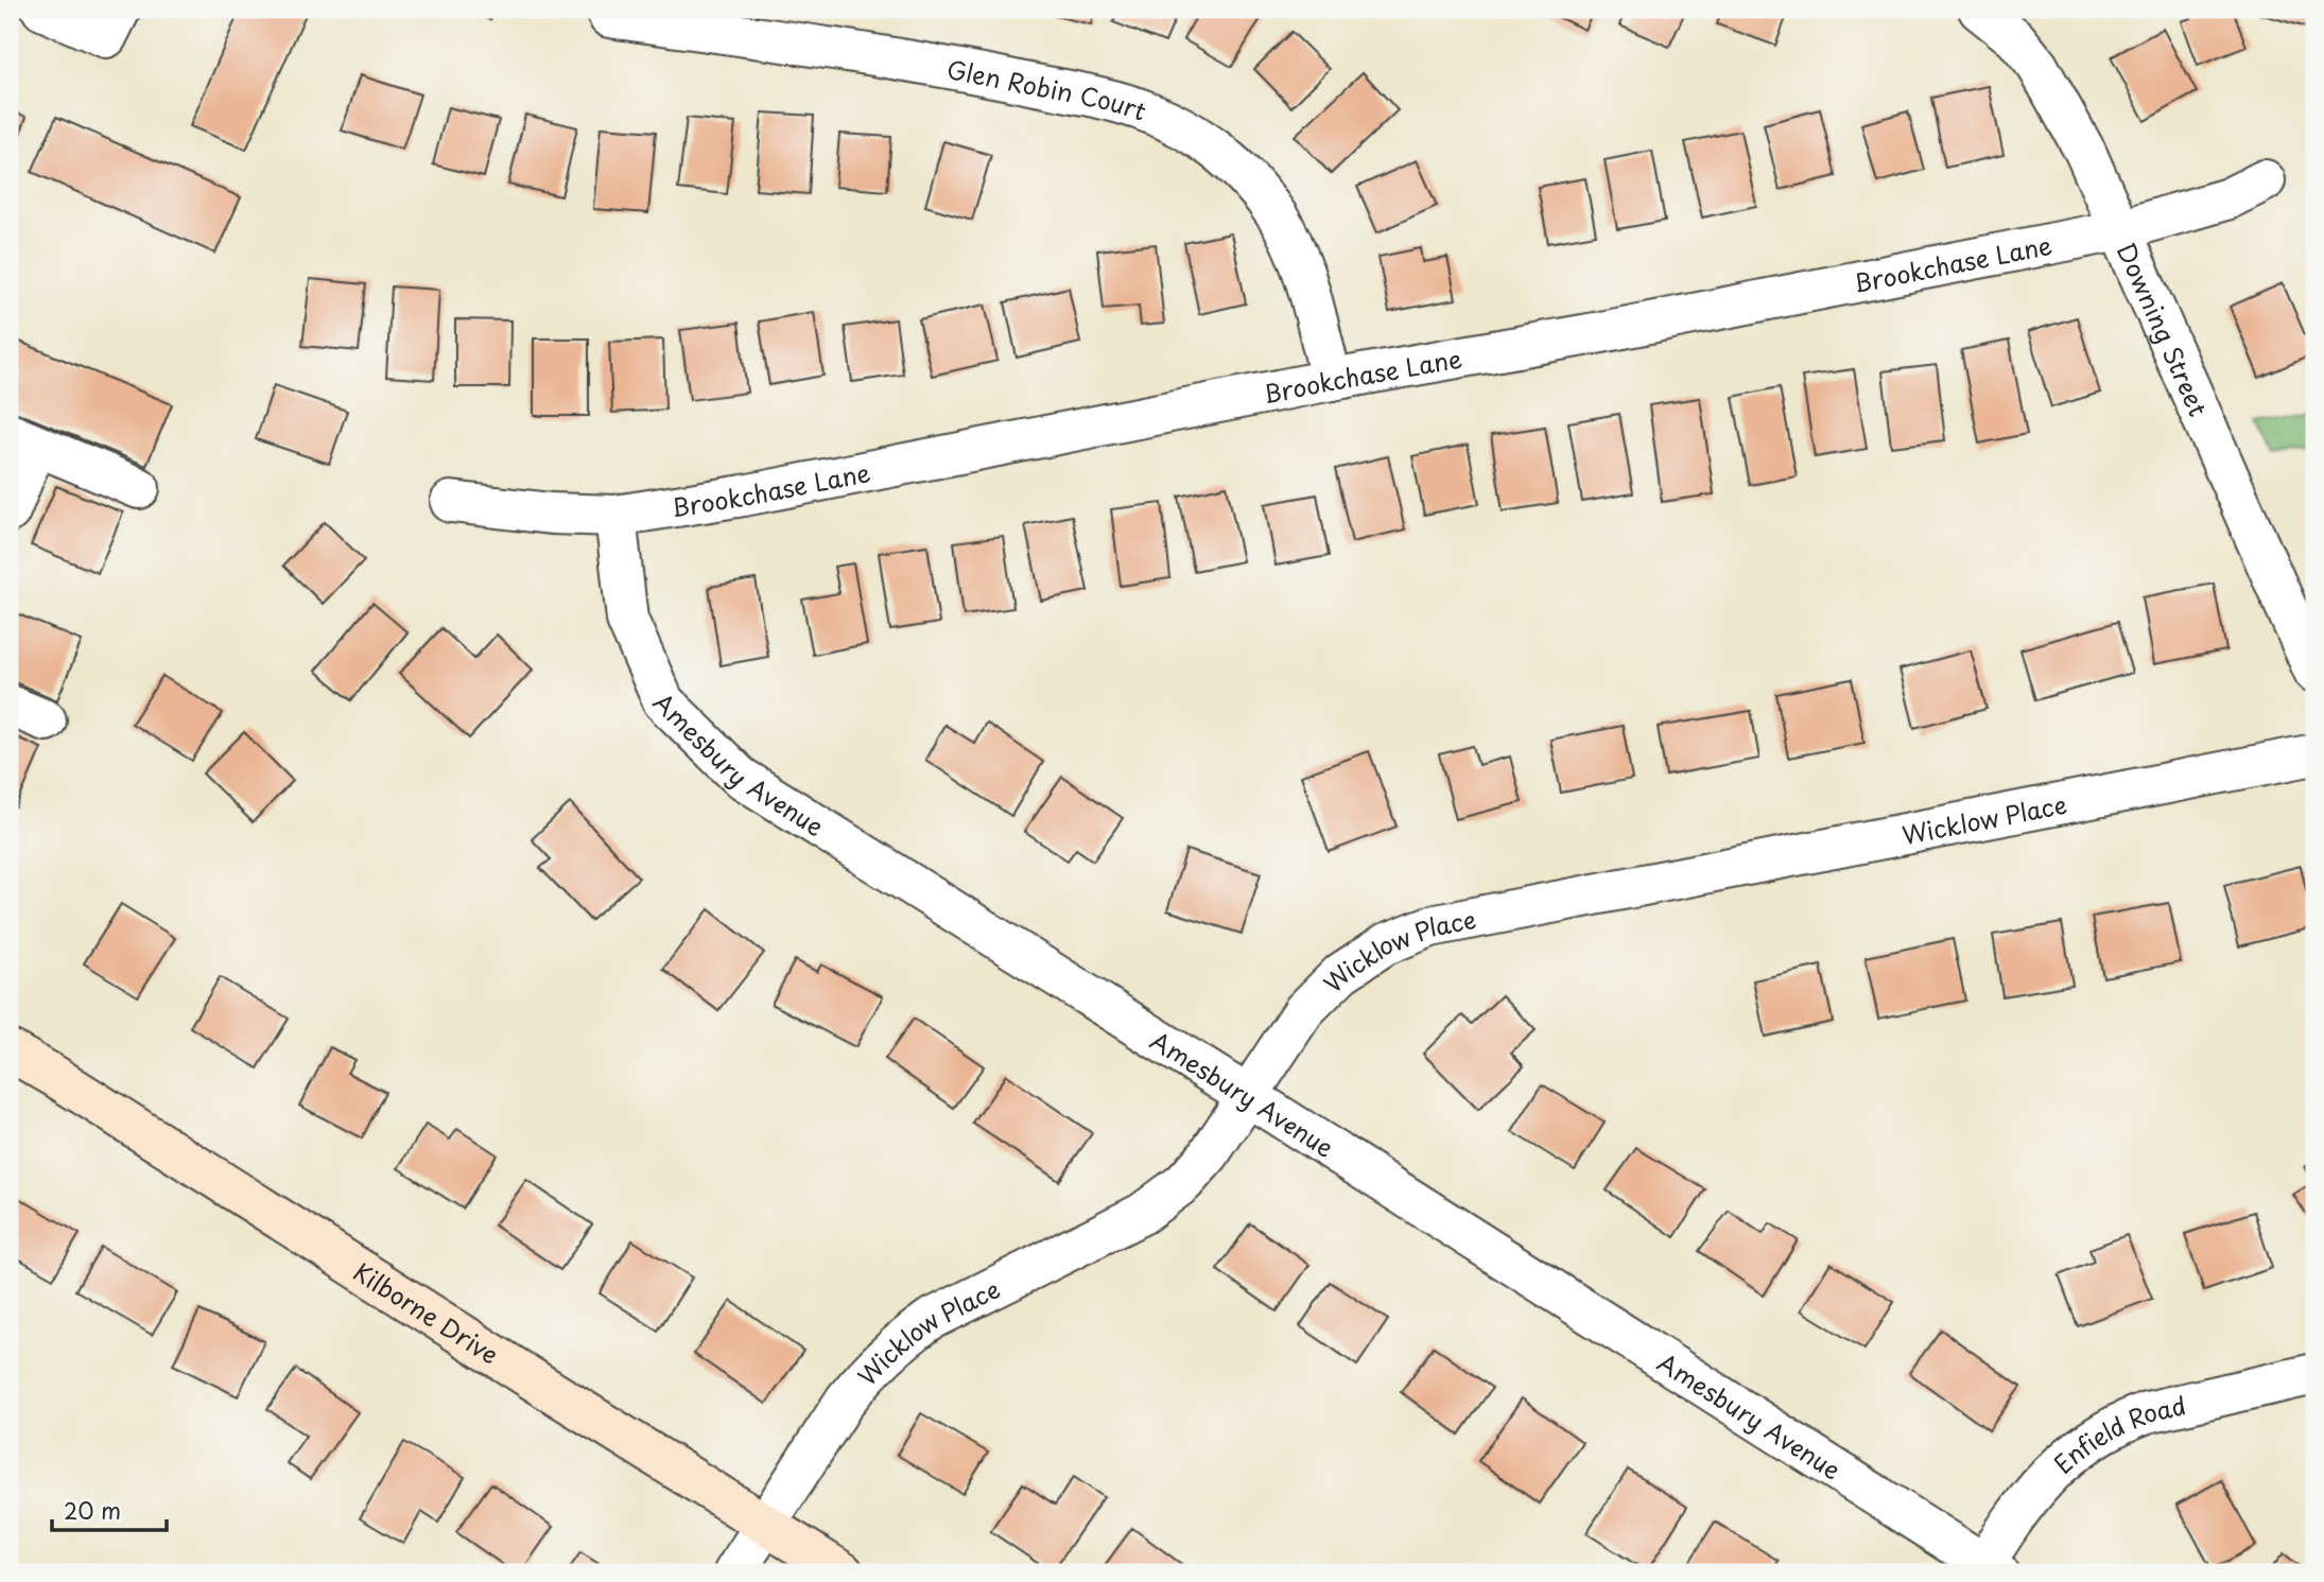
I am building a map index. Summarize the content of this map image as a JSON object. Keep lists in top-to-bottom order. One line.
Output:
{"streets":{"street":["Glen Robin Court","Brookchase Lane","Downing Street","Amesbury Avenue","Wicklow Place","Kilborne Drive","Enfield Road"]},"crossings":[["Glen Robin Court","Brookchase Lane"],["Brookchase Lane","Downing Street"],["Brookchase Lane","Amesbury Avenue"],["Amesbury Avenue","Wicklow Place"],["Amesbury Avenue","Enfield Road"],["Wicklow Place","Kilborne Drive"]],"scale_bar":"20 m"}
